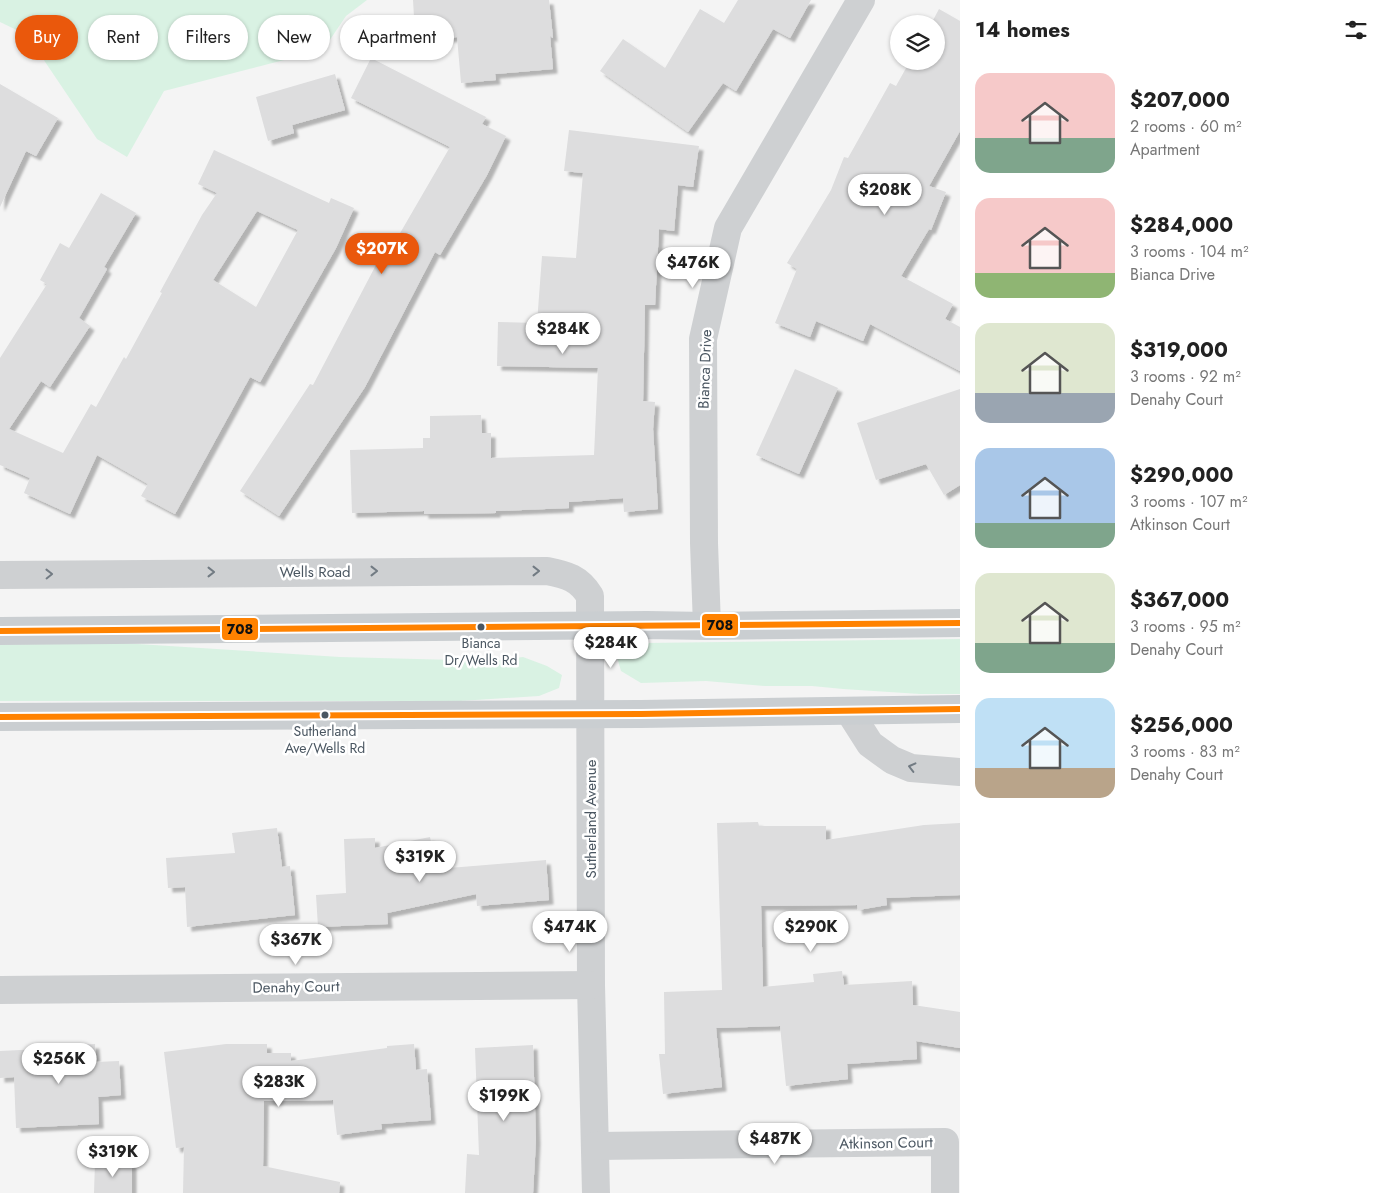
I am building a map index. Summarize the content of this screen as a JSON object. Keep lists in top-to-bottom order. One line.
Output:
{"streets":{"street":["Bianca Drive","Wells Road","Sutherland Avenue","Denahy Court","Atkinson Court"]},"crossings":[["Wells Road","Sutherland Avenue"],["Sutherland Avenue","Denahy Court"],["Sutherland Avenue","Atkinson Court"]],"one_way":["Wells Road"],"places":["Bianca Dr/Wells Rd","Sutherland Ave/Wells Rd"],"lines":["transit line 708"],"page":{"heading":"14 homes","chip":["Buy","Rent","Filters","New","Apartment"],"list":[{"name":"$207,000","note":"2 rooms · 60 m² · Apartment"},{"name":"$284,000","note":"3 rooms · 104 m² · Bianca Drive"},{"name":"$319,000","note":"3 rooms · 92 m² · Denahy Court"},{"name":"$290,000","note":"3 rooms · 107 m² · Atkinson Court"},{"name":"$367,000","note":"3 rooms · 95 m² · Denahy Court"},{"name":"$256,000","note":"3 rooms · 83 m² · Denahy Court"}],"price":["$208K","$207K","$476K","$284K","$284K","$319K","$474K","$290K","$367K","$256K","$283K","$199K","$487K","$319K"]}}
